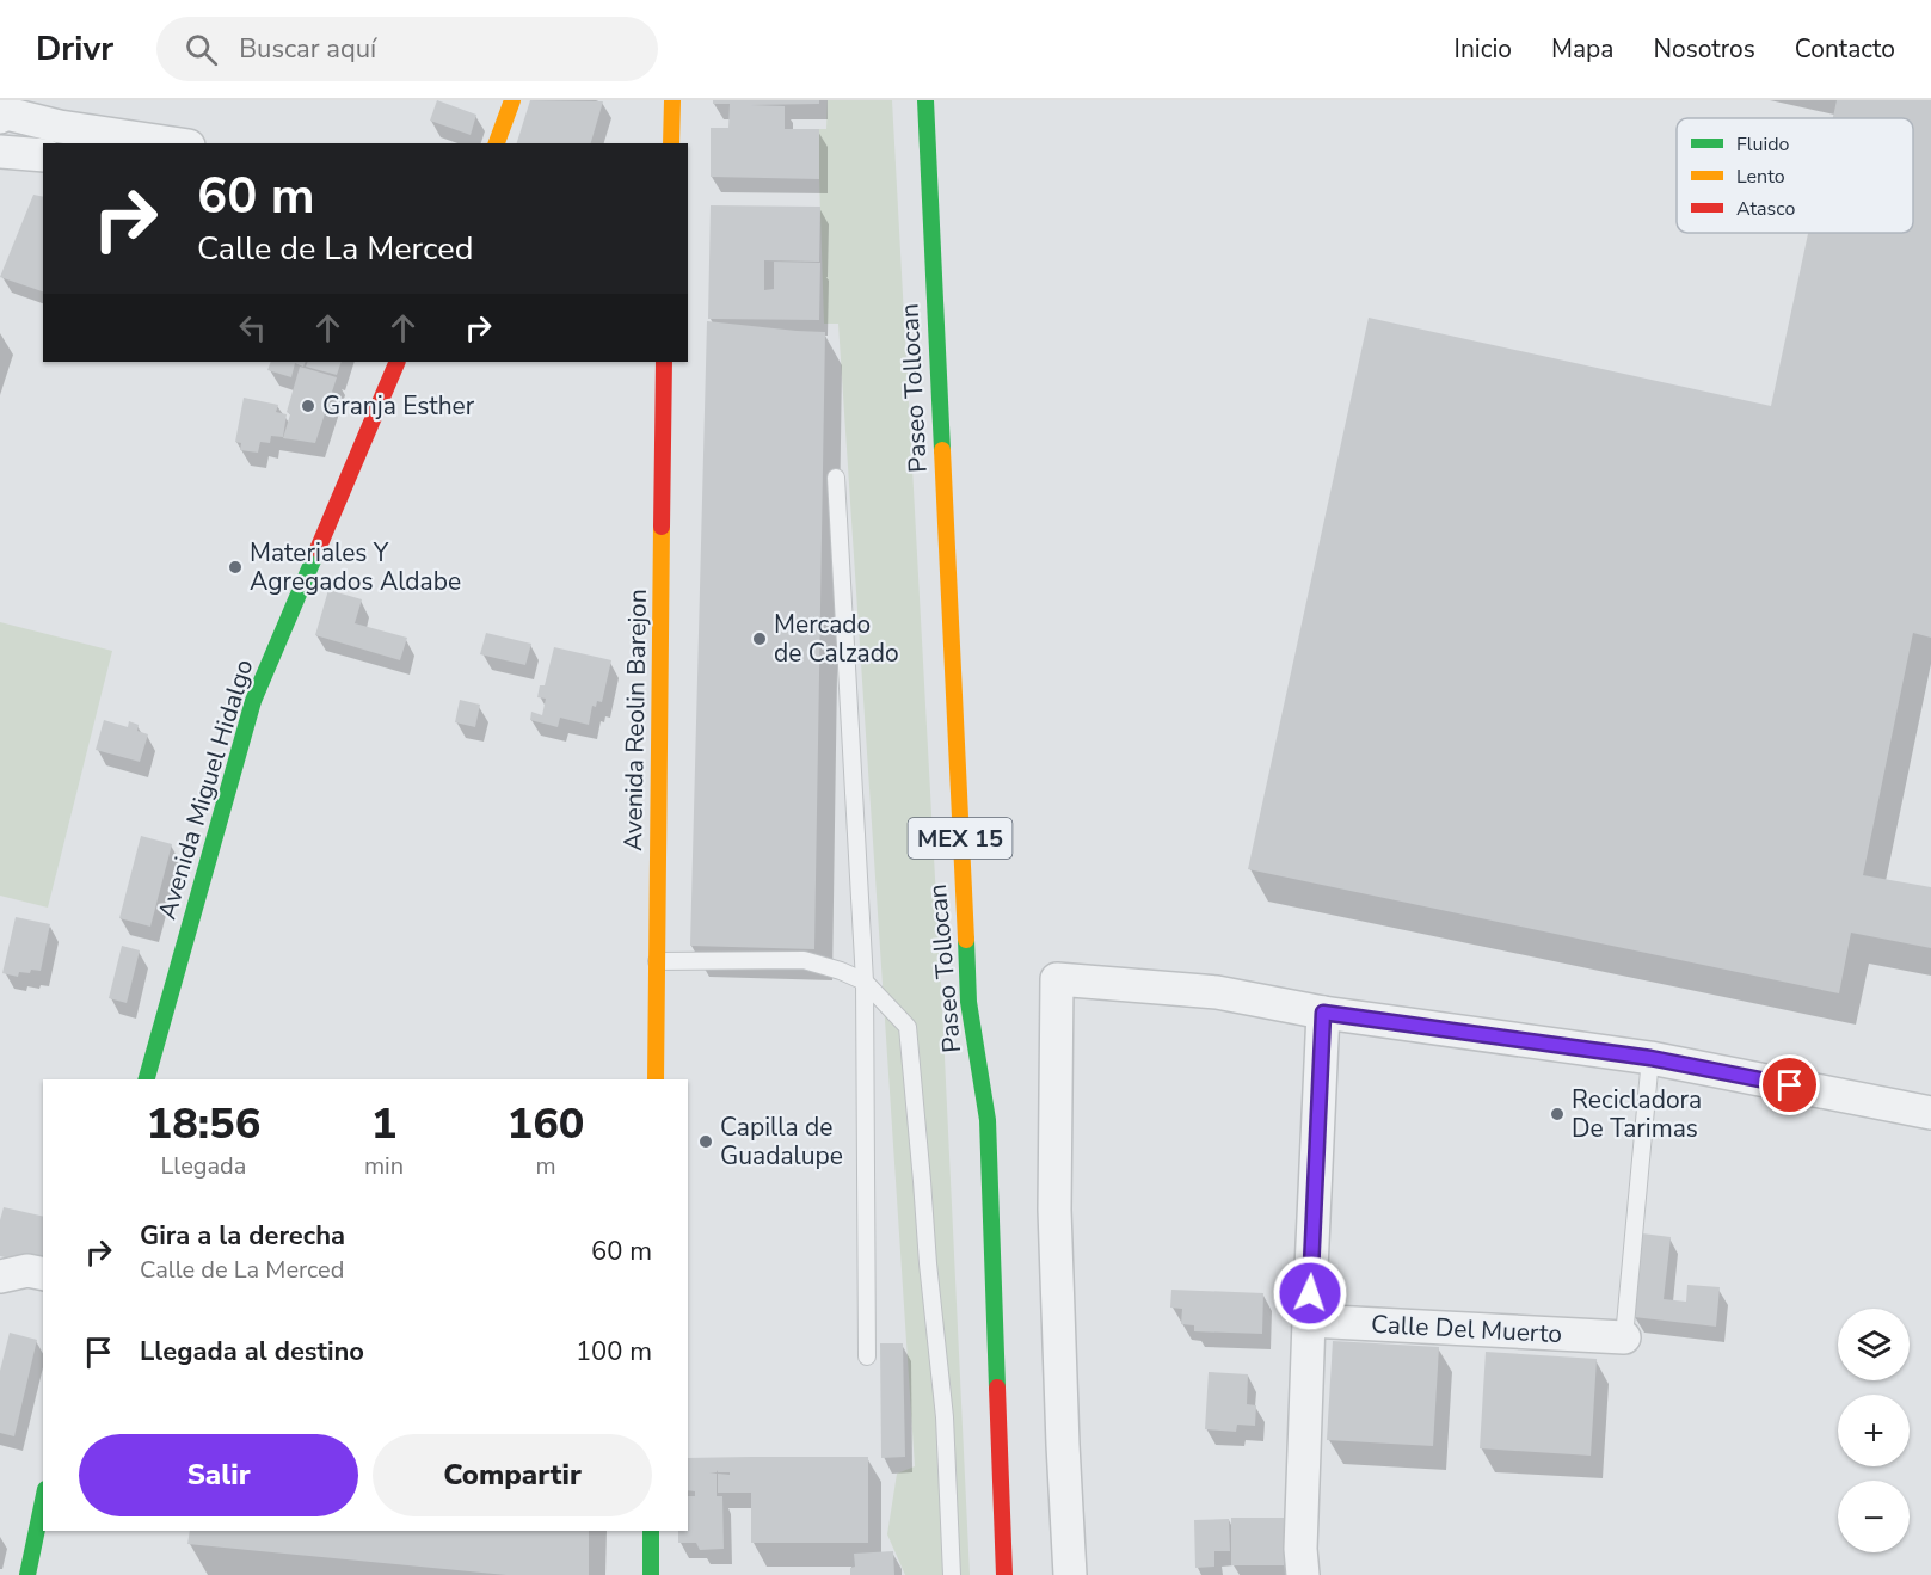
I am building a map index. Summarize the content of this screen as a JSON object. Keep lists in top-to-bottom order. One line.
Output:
{"streets":{"main road":["Paseo Tollocan","Avenida Reolin Barejon","Avenida Miguel Hidalgo","MEX 15"],"street":["Calle Del Muerto"]},"places":["Granja Esther","Materiales Y Agregados Aldabe","Mercado de Calzado","Recicladora De Tarimas","Capilla de Guadalupe"],"legend":["Fluido","Lento","Atasco"],"page":{"header":"Drivr","search":"Buscar aquí","nav":["Inicio","Mapa","Nosotros","Contacto"],"turn":["60 m","Calle de La Merced"],"eta":["18:56","Llegada","1","min","160","m"],"list":[{"name":"Gira a la derecha","note":"Calle de La Merced","value":"60 m"},{"name":"Llegada al destino","value":"100 m"}],"map_buttons":["+","−"],"buttons":["Salir","Compartir"]}}
